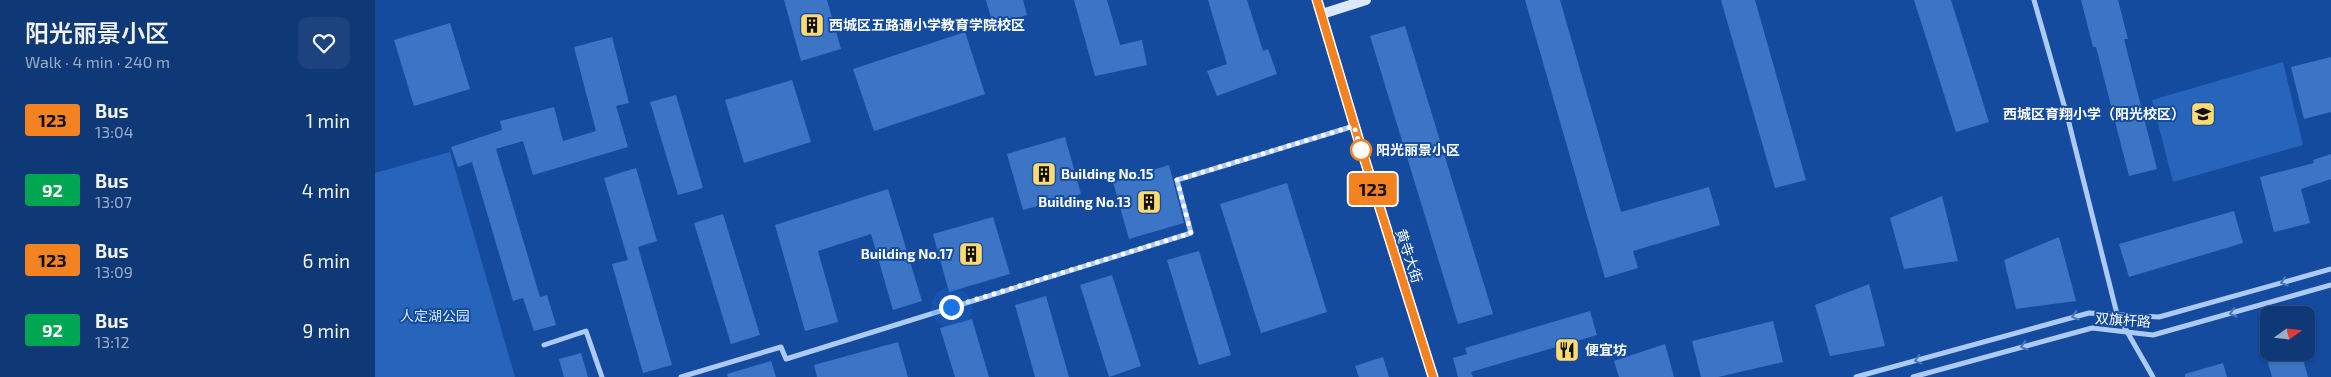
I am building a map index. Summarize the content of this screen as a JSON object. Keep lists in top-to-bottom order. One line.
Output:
{"streets":{"street":["黄寺大街","双旗杆路"]},"parks":["人定湖公园"],"places":{"building":["西城区五路通小学教育学院校区","Building No.15","Building No.13","Building No.17"],"school or university":["西城区育翔小学（阳光校区）"],"other":["阳光丽景小区"],"restaurant":["便宜坊"]},"lines":["bus line 123"],"north":"right","page":{"heading":["阳光丽景小区","Walk · 4 min · 240 m"],"on_map":"123","list":[{"mark":"123","name":"Bus","note":"13:04","value":"1 min"},{"mark":"92","name":"Bus","note":"13:07","value":"4 min"},{"mark":"123","name":"Bus","note":"13:09","value":"6 min"},{"mark":"92","name":"Bus","note":"13:12","value":"9 min"}]}}
